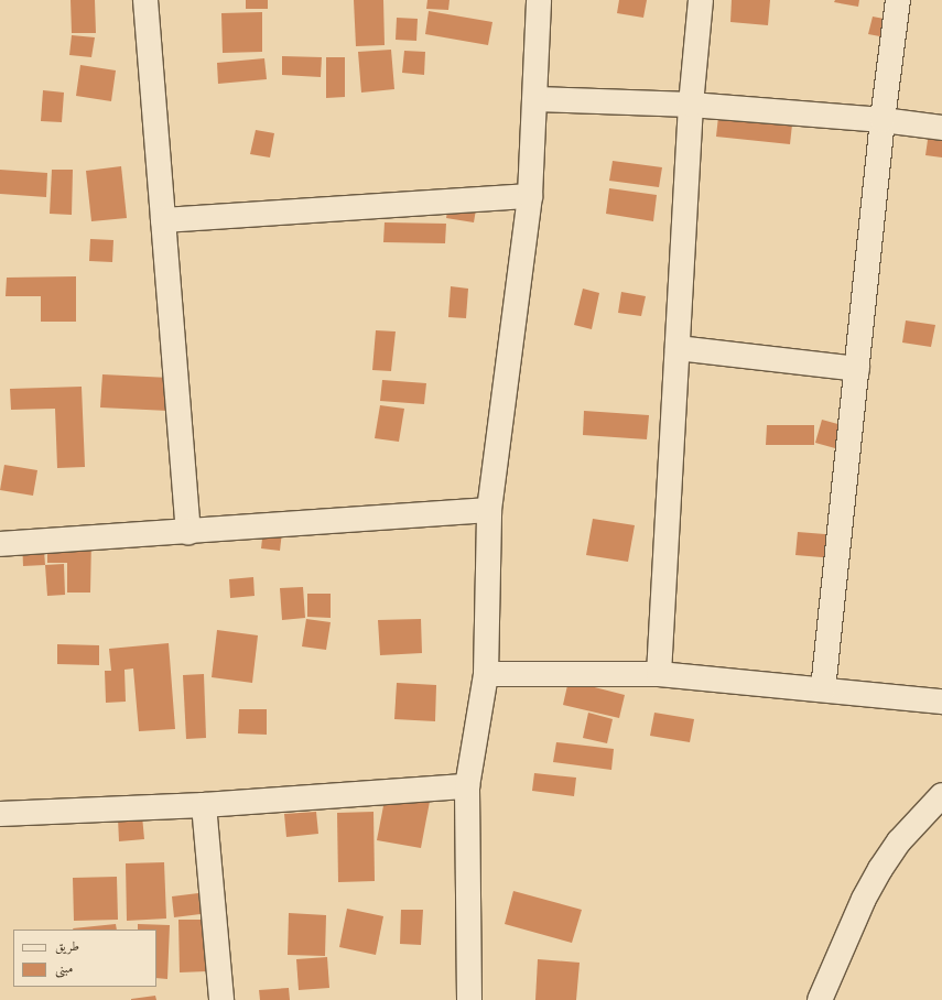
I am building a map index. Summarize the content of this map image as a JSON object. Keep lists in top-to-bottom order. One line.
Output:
{"legend":["طريق","مبنى"]}
